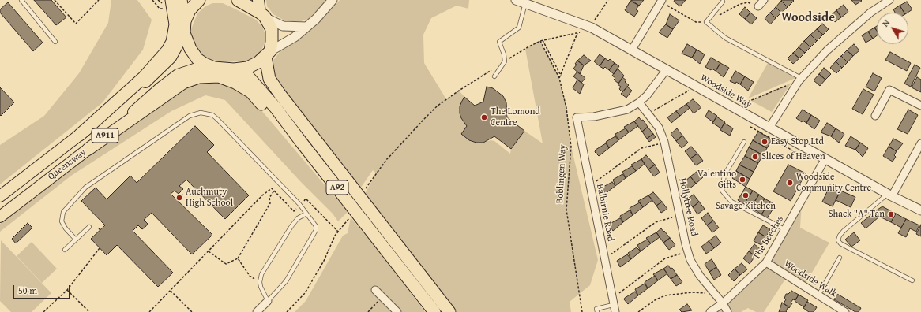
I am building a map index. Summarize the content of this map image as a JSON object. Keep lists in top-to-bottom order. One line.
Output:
{"streets":{"highway":["A92"],"main road":["A911","Queensway"],"street":["Woodside Way","Hollytree Road","Balbirnie Road","The Beeches","Woodside Walk"],"path":["Boblingen Way"]},"crossings":[["Woodside Way","The Beeches"],["Queensway","A92"],["Hollytree Road","Balbirnie Road"],["Hollytree Road","The Beeches"],["The Beeches","Woodside Walk"]],"districts":["Woodside"],"places":["The Lomond Centre","Easy Stop Ltd","Slices of Heaven","Valentino Gifts","Woodside Community Centre","Savage Kitchen","Auchmuty High School","Shack \"A\" Tan"],"scale_bar":"50 m","north":"top left"}
